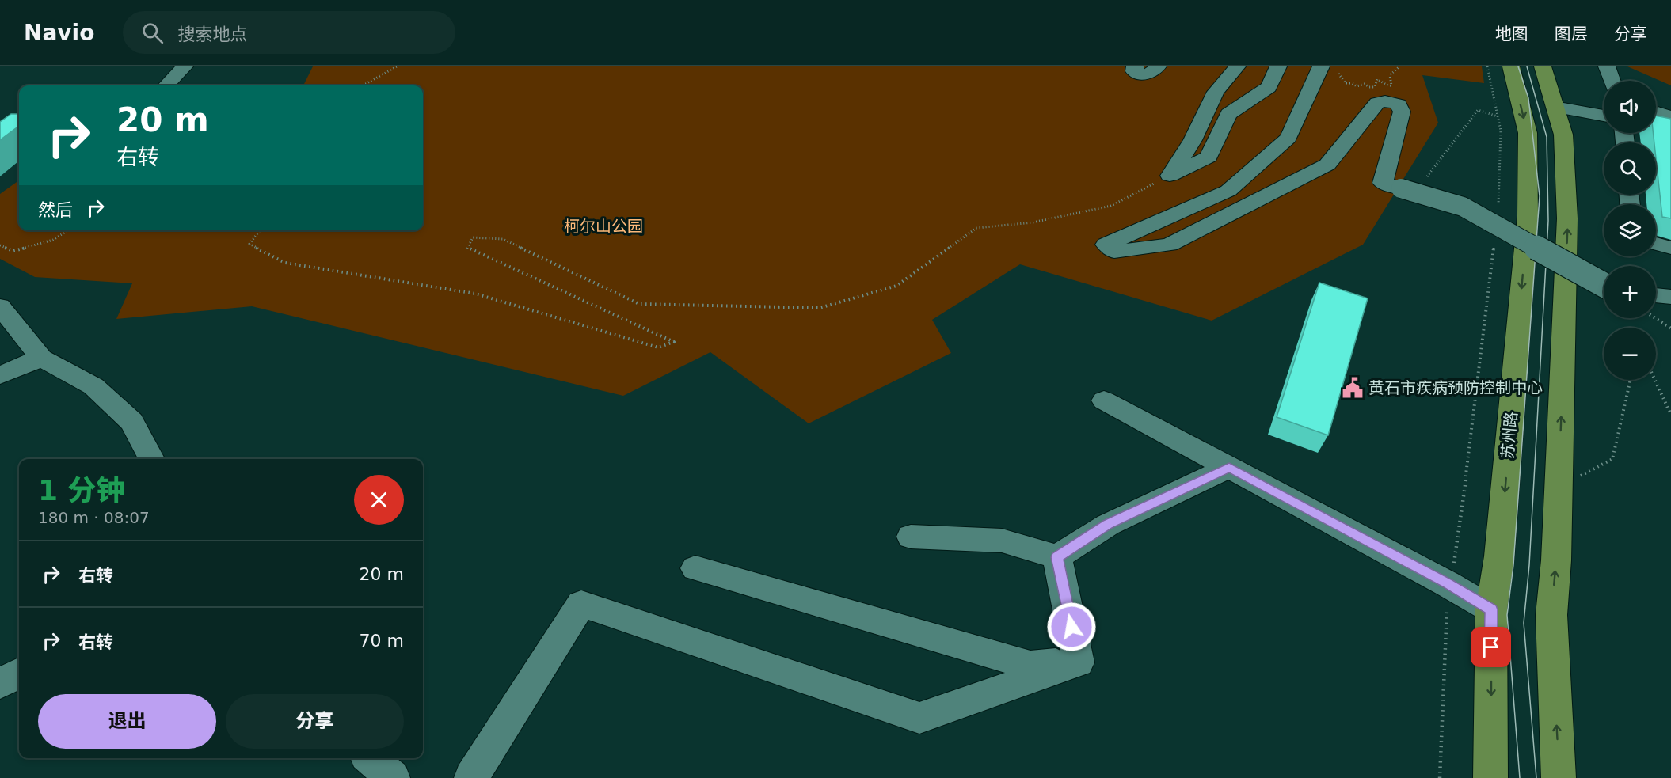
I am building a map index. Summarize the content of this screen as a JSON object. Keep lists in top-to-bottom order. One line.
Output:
{"streets":{"main road":["苏州路"]},"parks":["柯尔山公园"],"places":{"public building":["黄石市疾病预防控制中心"]},"page":{"header":"Navio","search":"搜索地点","nav":["地图","图层","分享"],"map_buttons":["+","−"],"turn":["20 m","右转"],"then":"然后","heading":["1 分钟","180 m · 08:07"],"list":[{"name":"右转","value":"20 m"},{"name":"右转","value":"70 m"}],"buttons":["退出","分享"]}}
